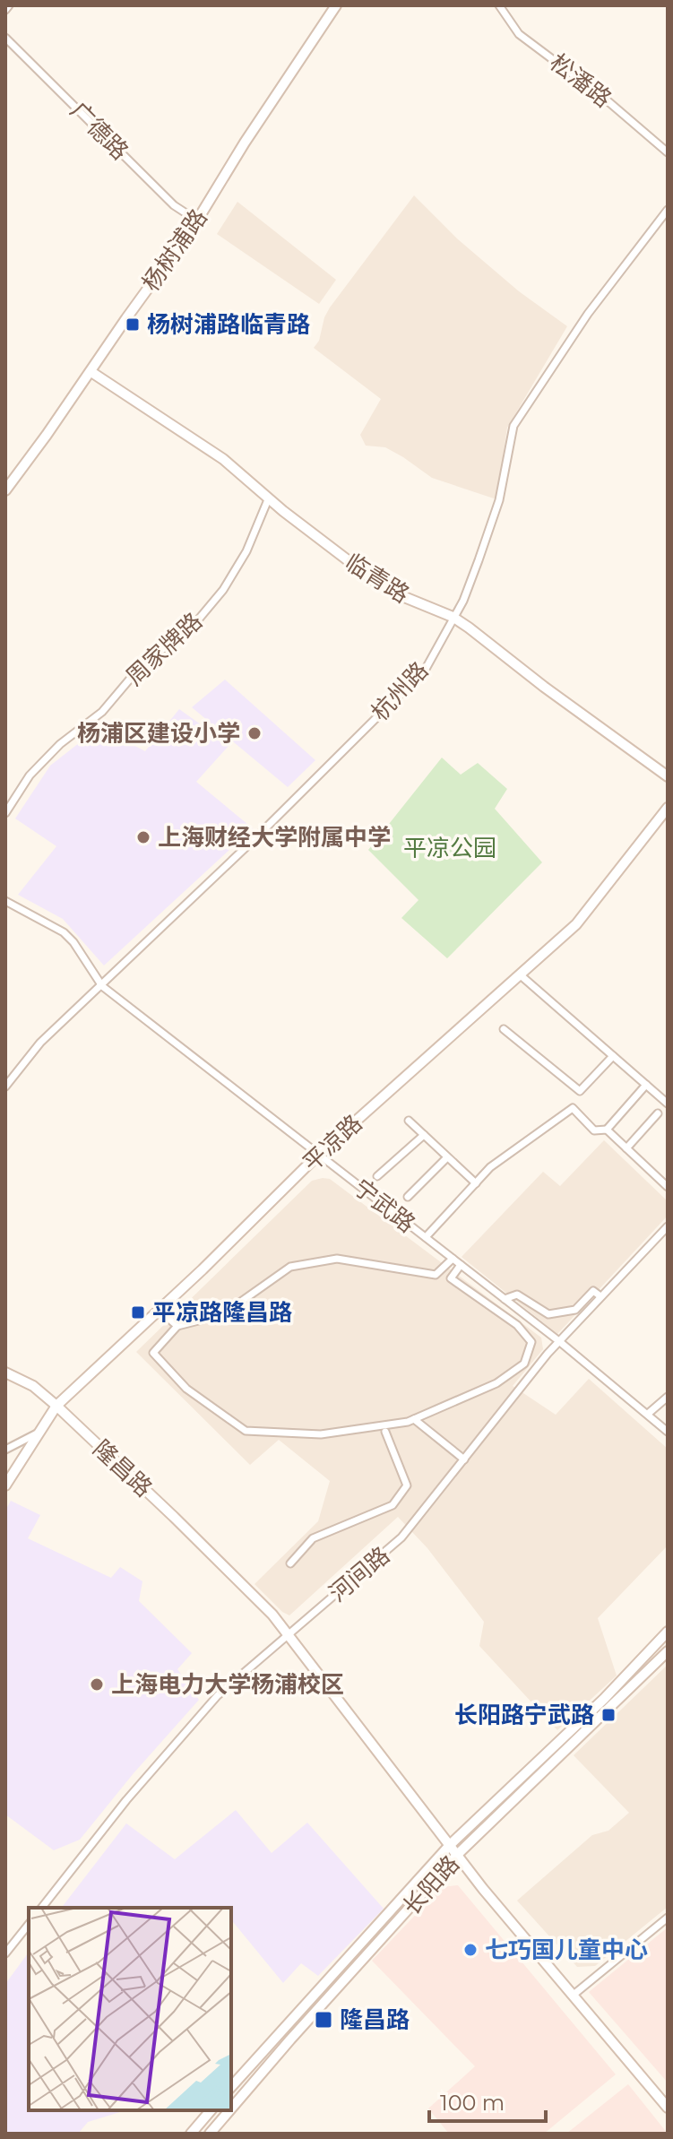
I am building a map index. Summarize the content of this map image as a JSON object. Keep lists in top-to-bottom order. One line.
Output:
{"streets":{"main road":["杨树浦路","临青路","平凉路","隆昌路","长阳路"],"street":["松潘路","广德路","周家牌路","杭州路","宁武路","河间路"]},"crossings":[["广德路","杨树浦路"],["杨树浦路","临青路"],["临青路","周家牌路"],["临青路","杭州路"],["杭州路","宁武路"],["平凉路","宁武路"],["平凉路","隆昌路"],["宁武路","河间路"],["隆昌路","河间路"],["隆昌路","长阳路"]],"parks":["平凉公园"],"places":{"transit":["杨树浦路临青路","平凉路隆昌路","长阳路宁武路","隆昌路"],"other":["杨浦区建设小学","上海财经大学附属中学","上海电力大学杨浦校区","七巧国儿童中心"]},"scale_bar":"100 m"}
